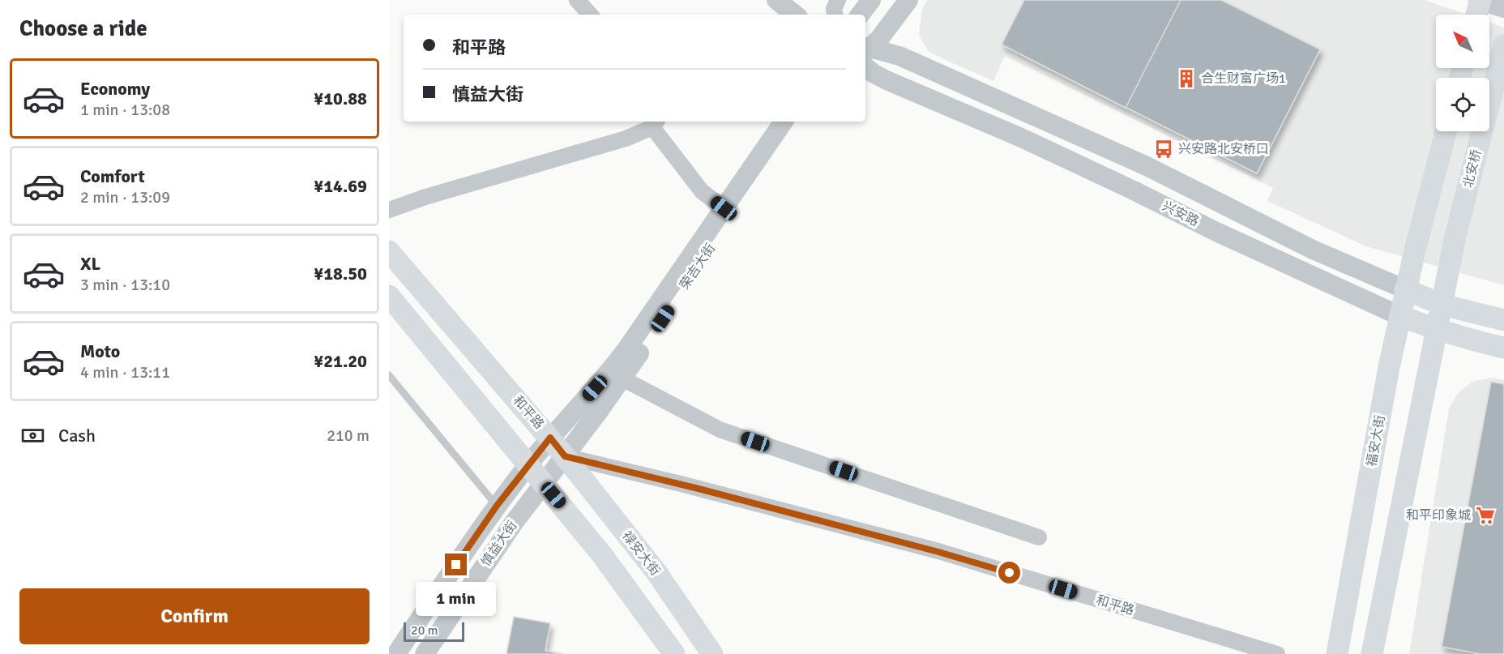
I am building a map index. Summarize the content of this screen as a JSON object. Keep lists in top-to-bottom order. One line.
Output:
{"streets":{"main road":["北安桥","兴安路","和平路","福安大街","禄安大街"],"street":["荣吉大街","慎益大街"]},"crossings":[["北安桥","兴安路"],["兴安路","福安大街"],["荣吉大街","和平路"],["荣吉大街","慎益大街"],["荣吉大街","禄安大街"],["和平路","禄安大街"]],"places":{"building":["合生财富广场1"],"bus stop":["兴安路北安桥口"],"supermarket":["和平印象城"]},"scale_bar":"20 m","north":"top left","page":{"heading":"Choose a ride","banner":["和平路","慎益大街"],"list":[{"name":"Economy","note":"1 min · 13:08","value":"¥10.88"},{"name":"Comfort","note":"2 min · 13:09","value":"¥14.69"},{"name":"XL","note":"3 min · 13:10","value":"¥18.50"},{"name":"Moto","note":"4 min · 13:11","value":"¥21.20"}],"pay":["Cash","210 m"],"buttons":"Confirm","bubble":"1 min","scale":"20 m"}}
